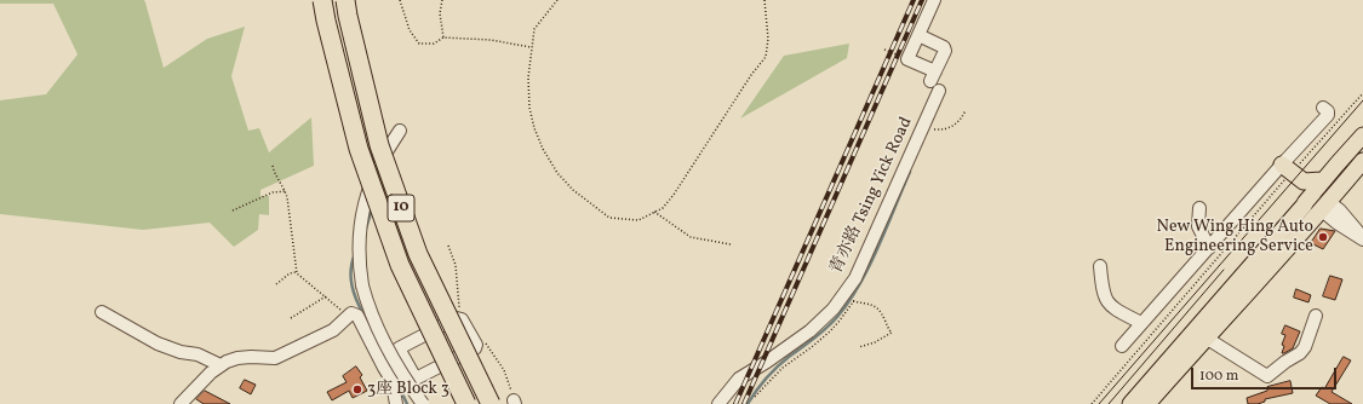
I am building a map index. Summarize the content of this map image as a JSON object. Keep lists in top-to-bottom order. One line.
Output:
{"streets":{"highway":["10"],"street":["青亦路 Tsing Yick Road"]},"places":["New Wing Hing Auto Engineering Service","3座 Block 3"],"scale_bar":"100 m"}
